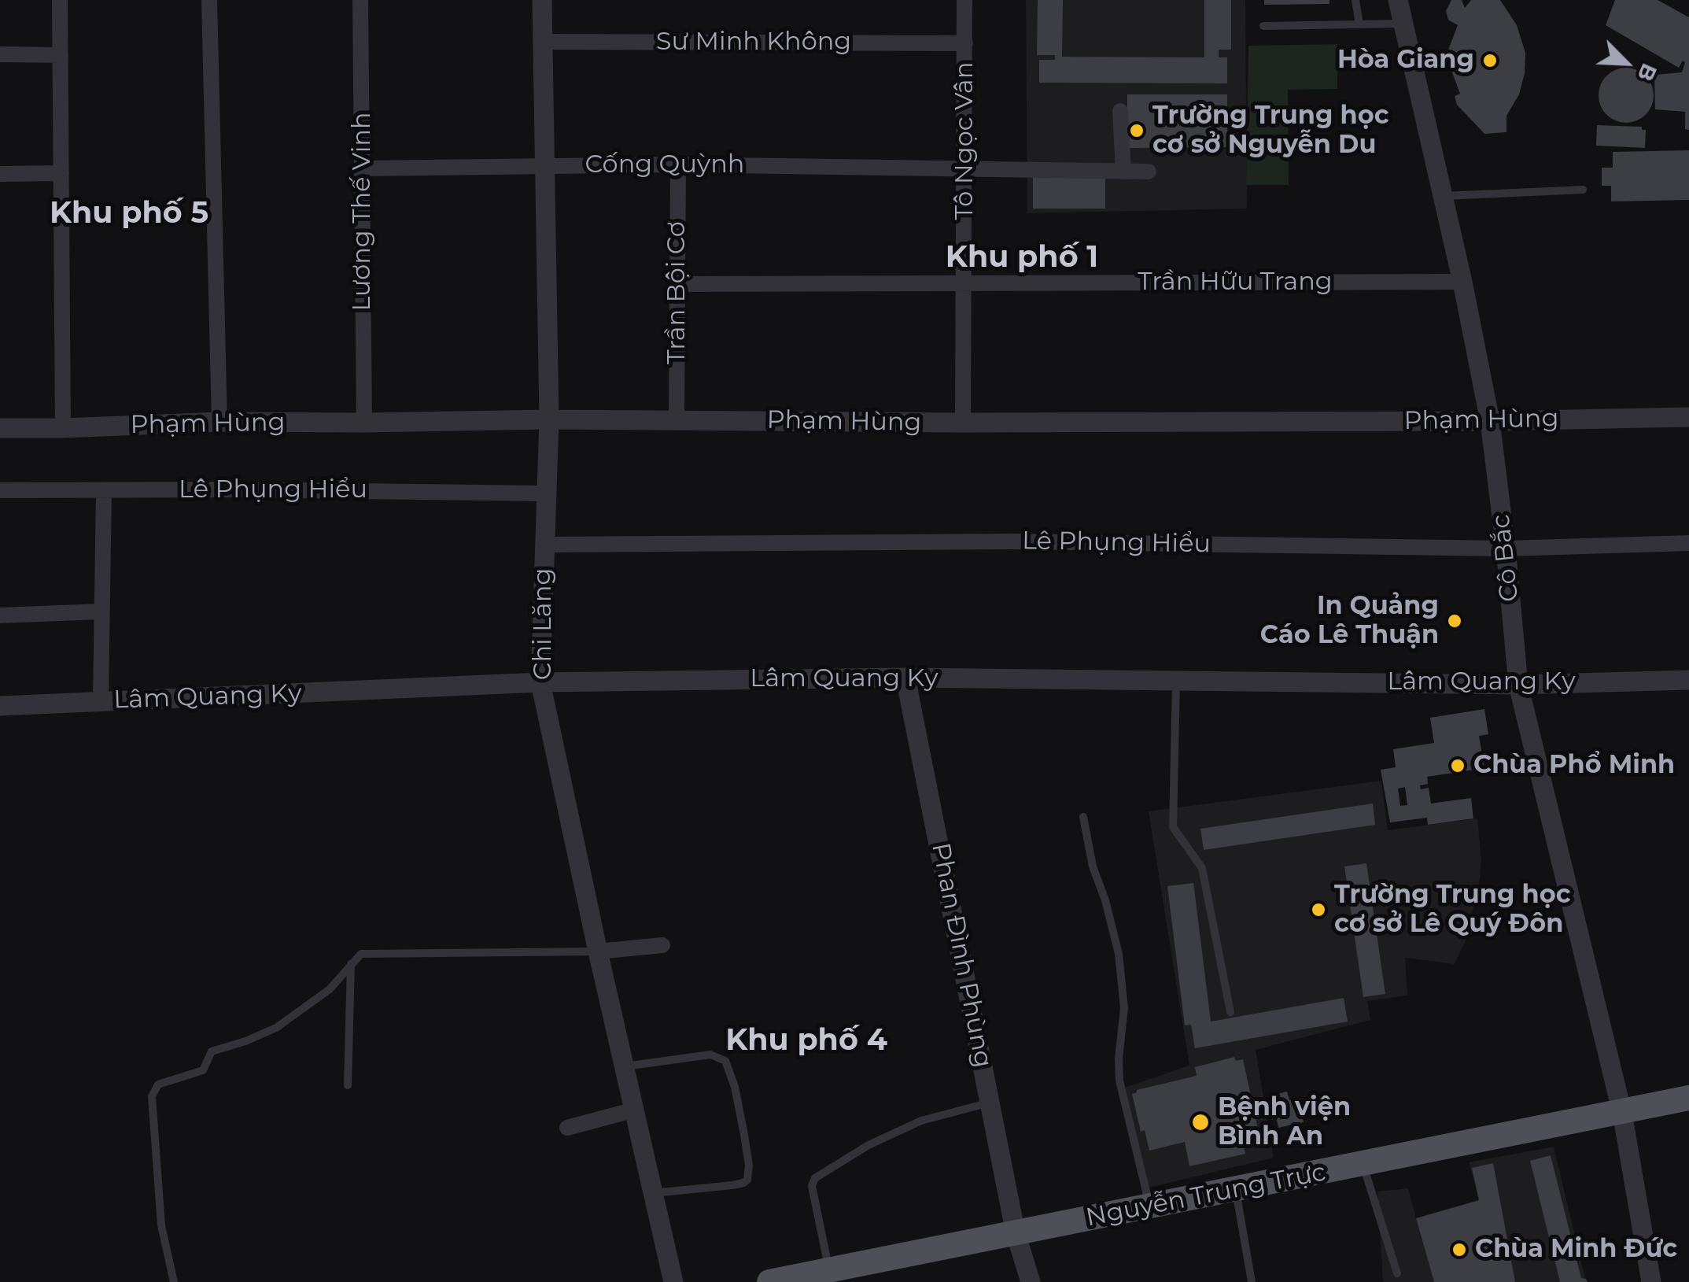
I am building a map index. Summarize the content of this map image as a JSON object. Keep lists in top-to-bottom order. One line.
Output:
{"streets":{"main road":["Nguyễn Trung Trực"],"street":["Sư Minh Không","Tô Ngọc Vân","Cống Quỳnh","Lương Thế Vinh","Trần Hữu Trang","Trần Bội Cơ","Phạm Hùng","Lê Phụng Hiểu","Cô Bắc","Chi Lăng","Lâm Quang Ky","Phan Đình Phùng"]},"crossings":[["Sư Minh Không","Tô Ngọc Vân"],["Sư Minh Không","Chi Lăng"],["Tô Ngọc Vân","Cống Quỳnh"],["Tô Ngọc Vân","Trần Hữu Trang"],["Tô Ngọc Vân","Phạm Hùng"],["Cống Quỳnh","Lương Thế Vinh"],["Cống Quỳnh","Trần Bội Cơ"],["Cống Quỳnh","Chi Lăng"],["Lương Thế Vinh","Phạm Hùng"],["Trần Hữu Trang","Trần Bội Cơ"],["Trần Hữu Trang","Cô Bắc"],["Trần Bội Cơ","Phạm Hùng"],["Phạm Hùng","Cô Bắc"],["Phạm Hùng","Chi Lăng"],["Lê Phụng Hiểu","Cô Bắc"],["Lê Phụng Hiểu","Chi Lăng"],["Cô Bắc","Lâm Quang Ky"],["Cô Bắc","Nguyễn Trung Trực"],["Chi Lăng","Lâm Quang Ky"],["Lâm Quang Ky","Phan Đình Phùng"],["Phan Đình Phùng","Nguyễn Trung Trực"]],"districts":["Khu phố 5","Khu phố 1","Khu phố 4"],"places":["Hòa Giang","Trường Trung học cơ sở Nguyễn Du","In Quảng Cáo Lê Thuận","Chùa Phổ Minh","Trường Trung học cơ sở Lê Quý Đôn","Bệnh viện Bình An","Chùa Minh Đức"],"north":"bottom right"}
